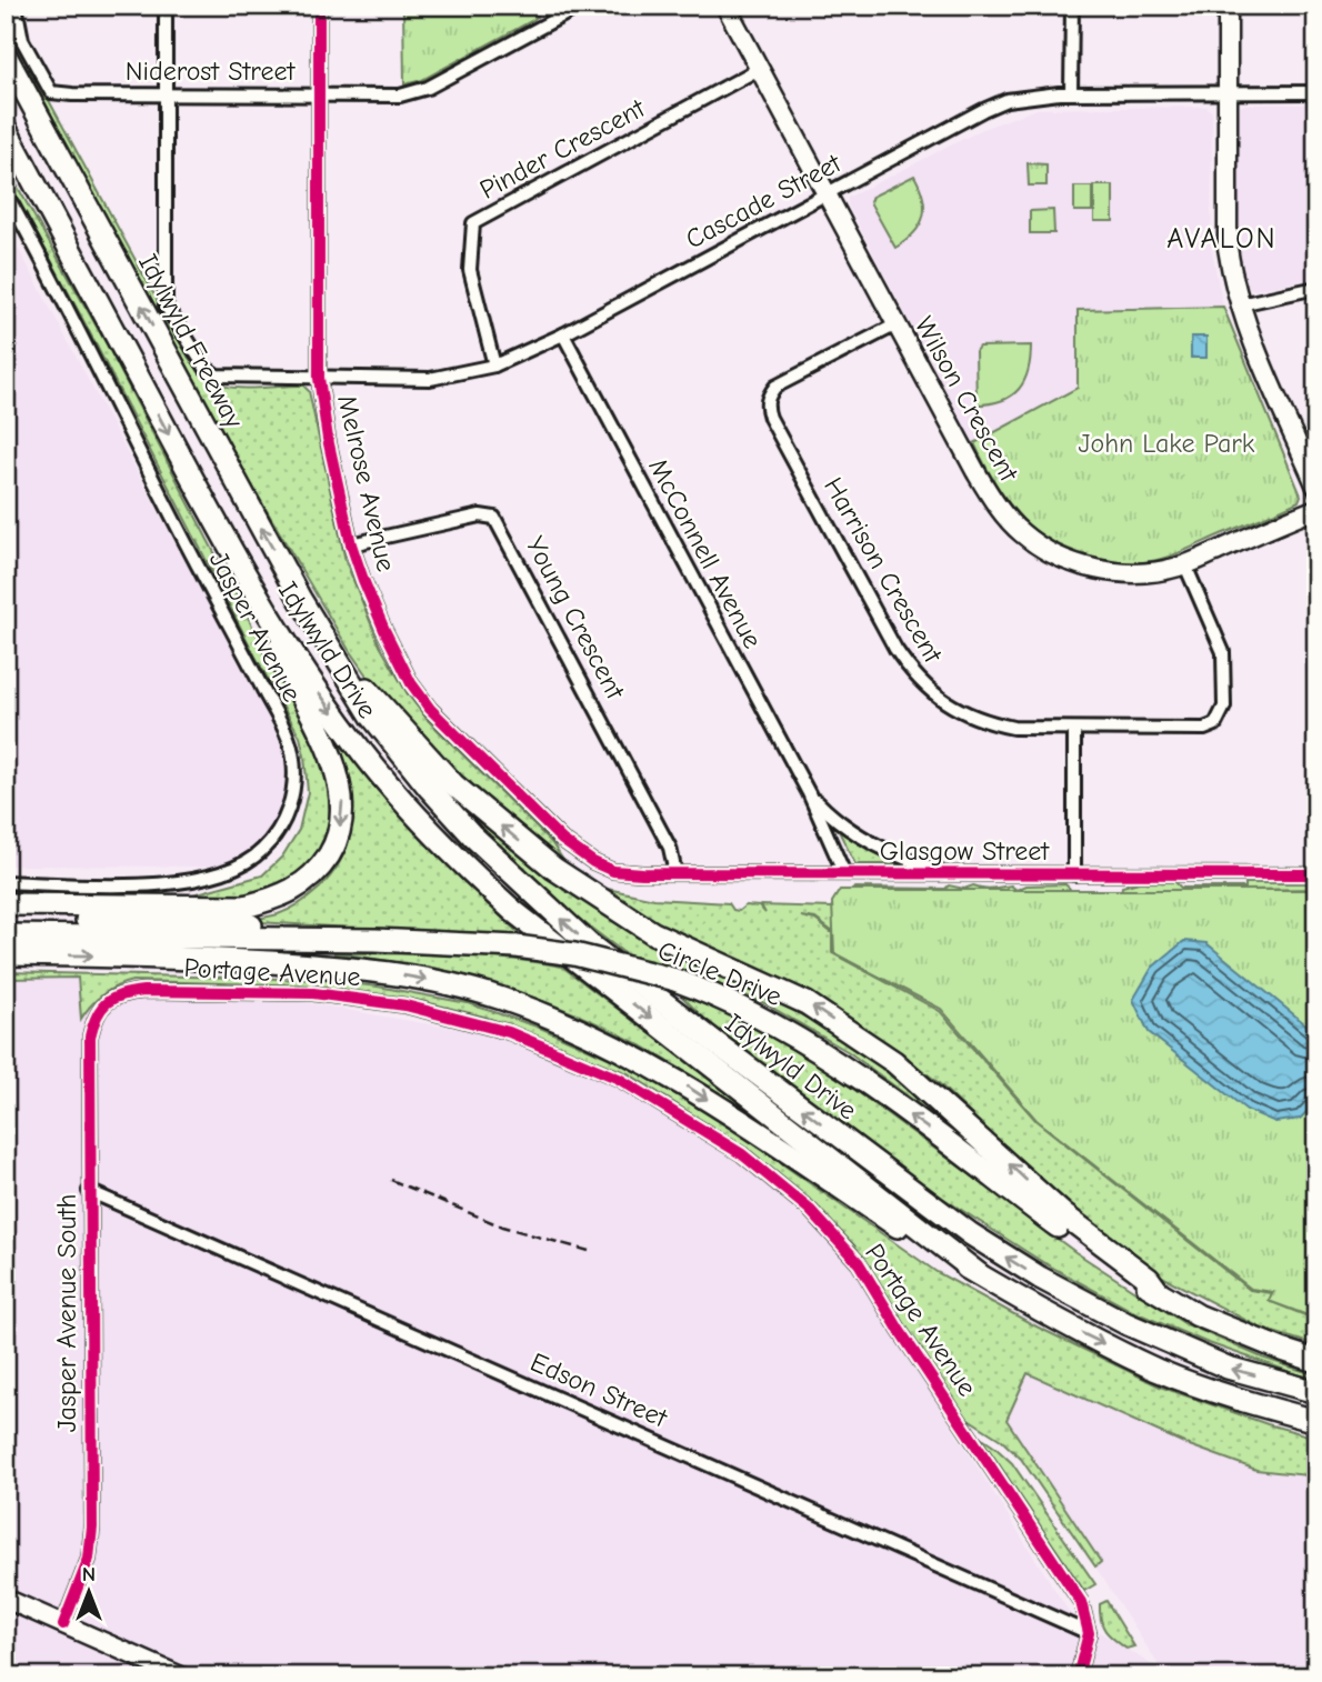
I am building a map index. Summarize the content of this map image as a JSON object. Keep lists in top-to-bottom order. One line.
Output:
{"streets":{"highway":["Idylwyld Freeway","Idylwyld Drive","Circle Drive"],"street":["Niderost Street","Pinder Crescent","Cascade Street","Wilson Crescent","Melrose Avenue","McConnell Avenue","Harrison Crescent","Young Crescent","Jasper Avenue","Glasgow Street","Portage Avenue","Jasper Avenue South","Edson Street"]},"crossings":[["Niderost Street","Cascade Street"],["Niderost Street","Melrose Avenue"],["Pinder Crescent","Cascade Street"],["Pinder Crescent","Wilson Crescent"],["Cascade Street","Wilson Crescent"],["Cascade Street","Melrose Avenue"],["Cascade Street","McConnell Avenue"],["Idylwyld Freeway","Idylwyld Drive"],["Wilson Crescent","Harrison Crescent"],["Melrose Avenue","Young Crescent"],["Melrose Avenue","Glasgow Street"],["McConnell Avenue","Glasgow Street"],["Young Crescent","Glasgow Street"],["Portage Avenue","Jasper Avenue South"],["Portage Avenue","Edson Street"],["Jasper Avenue South","Edson Street"]],"districts":["AVALON"],"parks":["John Lake Park"],"north":"top"}
